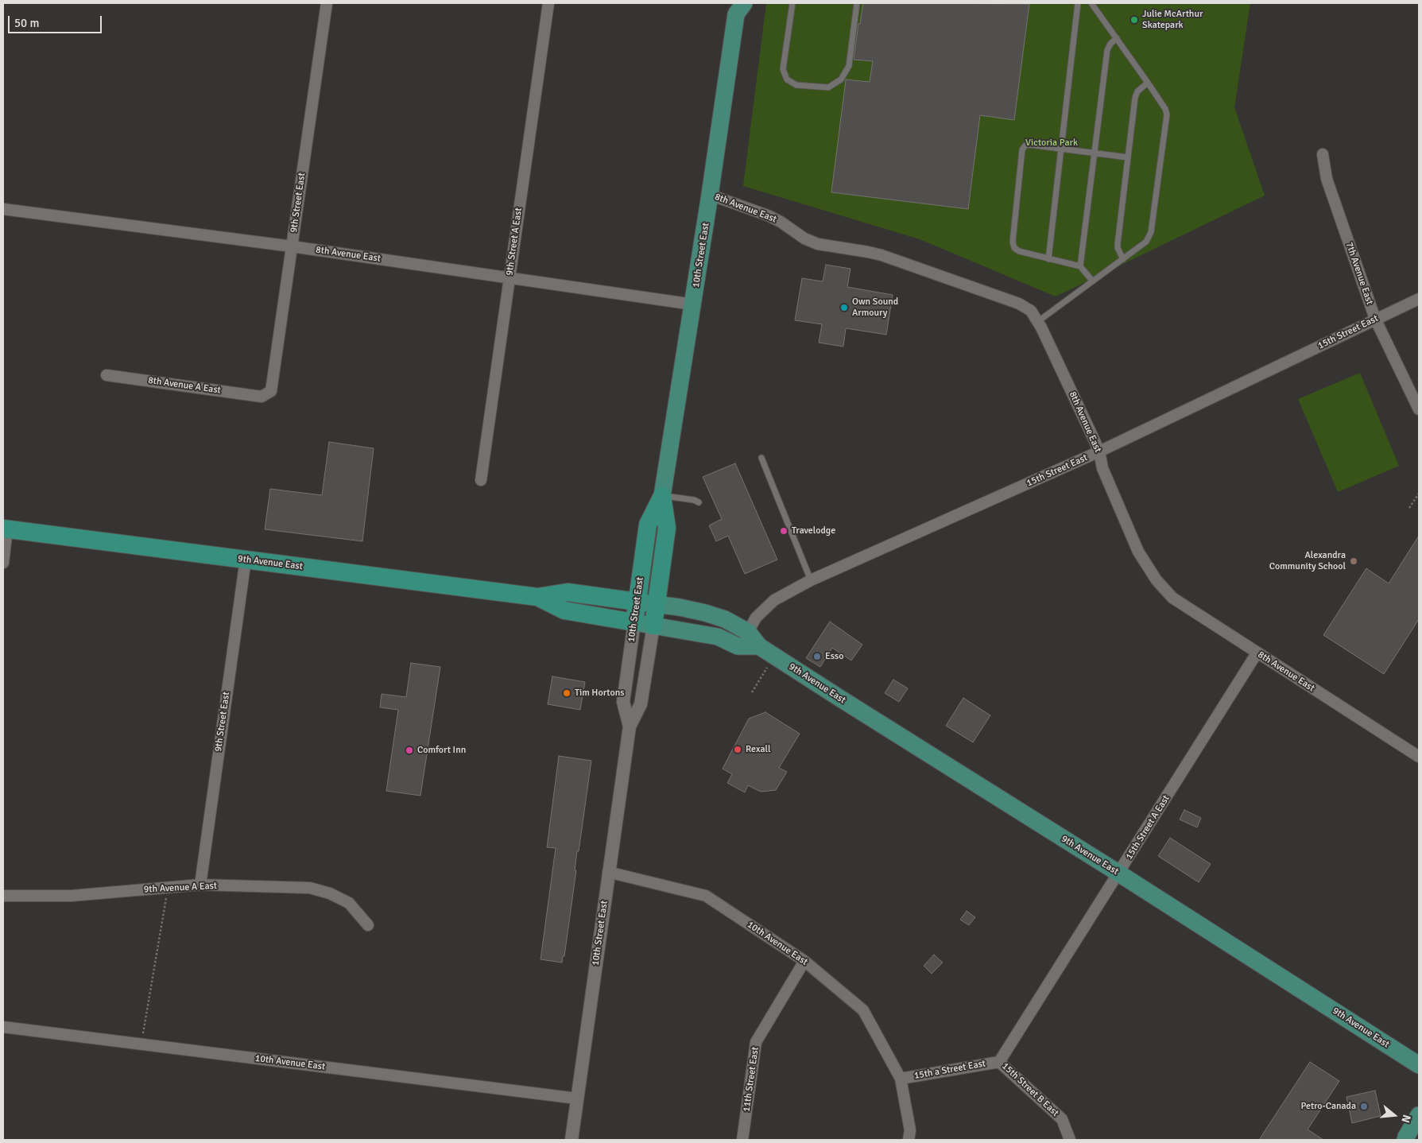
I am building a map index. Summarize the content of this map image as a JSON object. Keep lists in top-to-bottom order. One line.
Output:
{"streets":{"highway":["10th Street East","9th Avenue East"],"street":["9th Street East","8th Avenue East","9th Street A East","7th Avenue East","15th Street East","8th Avenue A East","15th Street A East","9th Avenue A East","10th Avenue East","15th a Street East","11th Street East","15th Street B East"]},"crossings":[["9th Street East","8th Avenue East"],["9th Street East","8th Avenue A East"],["9th Street East","9th Avenue East"],["9th Street East","9th Avenue A East"],["8th Avenue East","9th Street A East"],["8th Avenue East","10th Street East"],["8th Avenue East","15th Street East"],["8th Avenue East","15th Street A East"],["10th Street East","9th Avenue East"],["10th Street East","10th Avenue East"],["7th Avenue East","15th Street East"],["15th Street East","9th Avenue East"],["9th Avenue East","15th Street A East"],["15th Street A East","15th a Street East"],["15th Street A East","15th Street B East"],["10th Avenue East","15th a Street East"],["10th Avenue East","11th Street East"],["15th a Street East","15th Street B East"]],"parks":["Victoria Park"],"places":["Julie McArthur Skatepark","Own Sound Armoury","Travelodge","Alexandra Community School","Esso","Tim Hortons","Rexall","Comfort Inn","Petro-Canada"],"scale_bar":"50 m","north":"right"}
